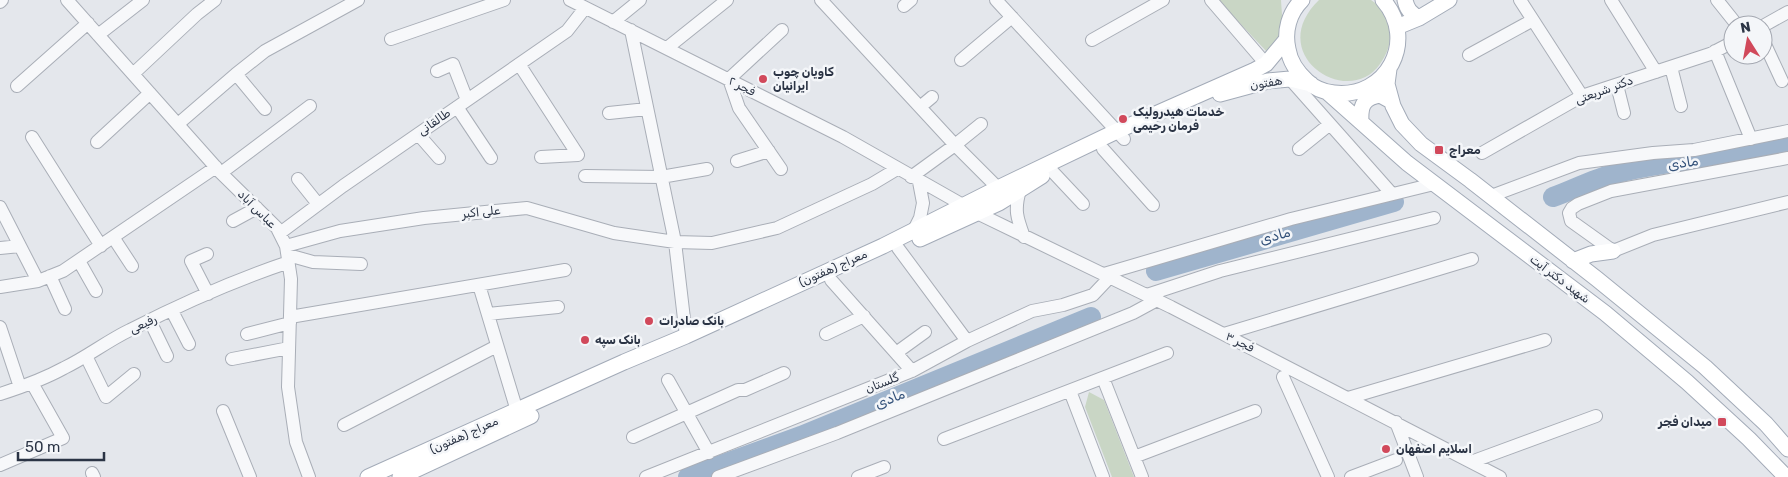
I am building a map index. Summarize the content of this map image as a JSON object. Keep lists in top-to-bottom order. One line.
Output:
{"streets":{"main road":["هفتون","معراج (هفتون)","شهید دکتر آیت"],"street":["فجر ۲","دکتر شریعتی","طالقانی","عباس آباد","علی اکبر","رفیعی","فجر ۳","گلستان"]},"crossings":[["هفتون","معراج (هفتون)"],["فجر ۲","طالقانی"],["فجر ۲","علی اکبر"],["فجر ۲","معراج (هفتون)"],["فجر ۲","فجر ۳"],["طالقانی","عباس آباد"],["عباس آباد","علی اکبر"],["عباس آباد","رفیعی"],["علی اکبر","رفیعی"],["معراج (هفتون)","فجر ۳"],["فجر ۳","گلستان"]],"water":["مادی"],"places":{"other":["کاویان چوب ایرانیان","خدمات هیدرولیک فرمان رحیمی","بانک صادرات","بانک سپه","اسلایم اصفهان"],"transit":["معراج","میدان فجر"]},"scale_bar":"50 m","north":"top"}
